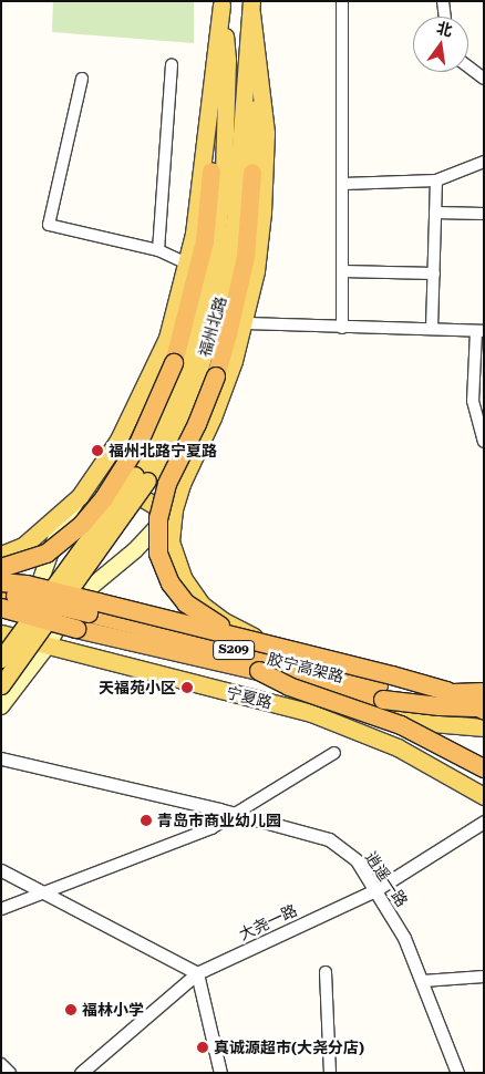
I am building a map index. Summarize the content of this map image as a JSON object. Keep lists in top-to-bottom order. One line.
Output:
{"streets":{"highway":["S209","胶宁高架路"],"main road":["福州北路","宁夏路"],"street":["逍遥一路","大尧一路"]},"crossings":[["逍遥一路","大尧一路"]],"places":["福州北路宁夏路","天福苑小区","青岛市商业幼儿园","福林小学","真诚源超市(大尧分店)"],"north":"top"}
